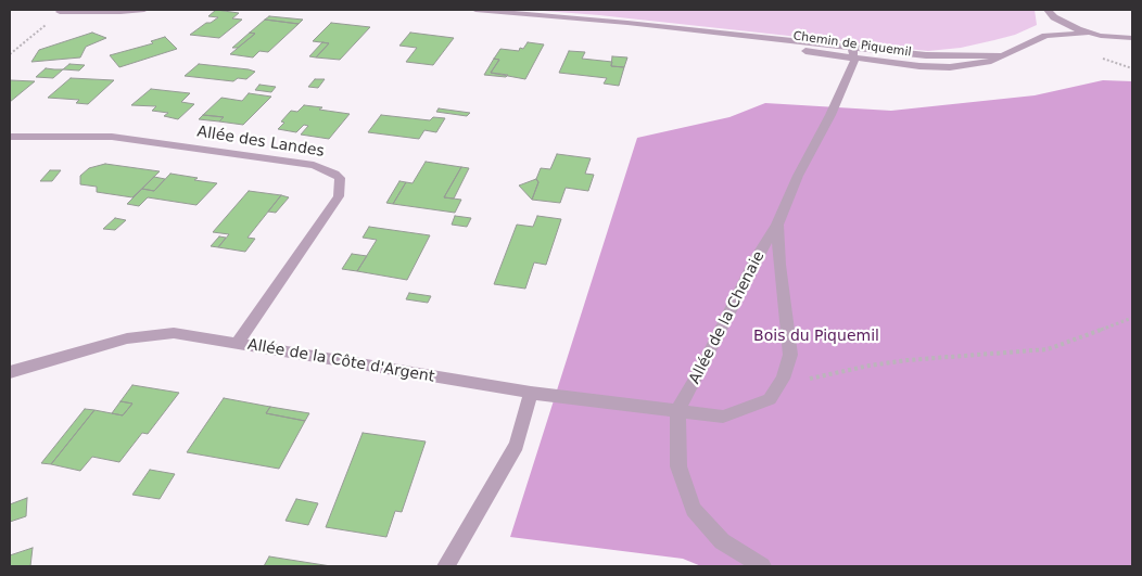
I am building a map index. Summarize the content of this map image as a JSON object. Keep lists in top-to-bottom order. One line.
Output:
{"streets":{"street":["Chemin de Piquemil","Allée des Landes","Allée de la Chenaie","Allée de la Côte d'Argent"]},"crossings":[["Chemin de Piquemil","Allée de la Chenaie"],["Allée des Landes","Allée de la Côte d'Argent"],["Allée de la Chenaie","Allée de la Côte d'Argent"]],"parks":["Bois du Piquemil"]}
